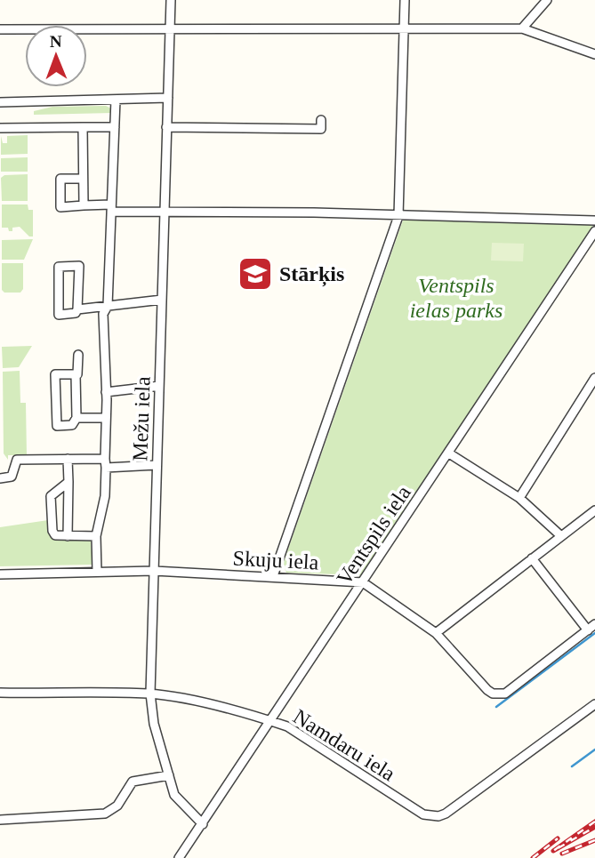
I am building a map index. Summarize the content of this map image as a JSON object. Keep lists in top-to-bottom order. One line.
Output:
{"streets":{"street":["Mežu iela","Ventspils iela","Skuju iela","Namdaru iela"]},"crossings":[["Mežu iela","Ventspils iela"],["Mežu iela","Skuju iela"],["Mežu iela","Namdaru iela"],["Ventspils iela","Skuju iela"],["Ventspils iela","Namdaru iela"]],"parks":["Ventspils ielas parks"],"places":{"school or university":["Stārķis"]},"north":"top"}
